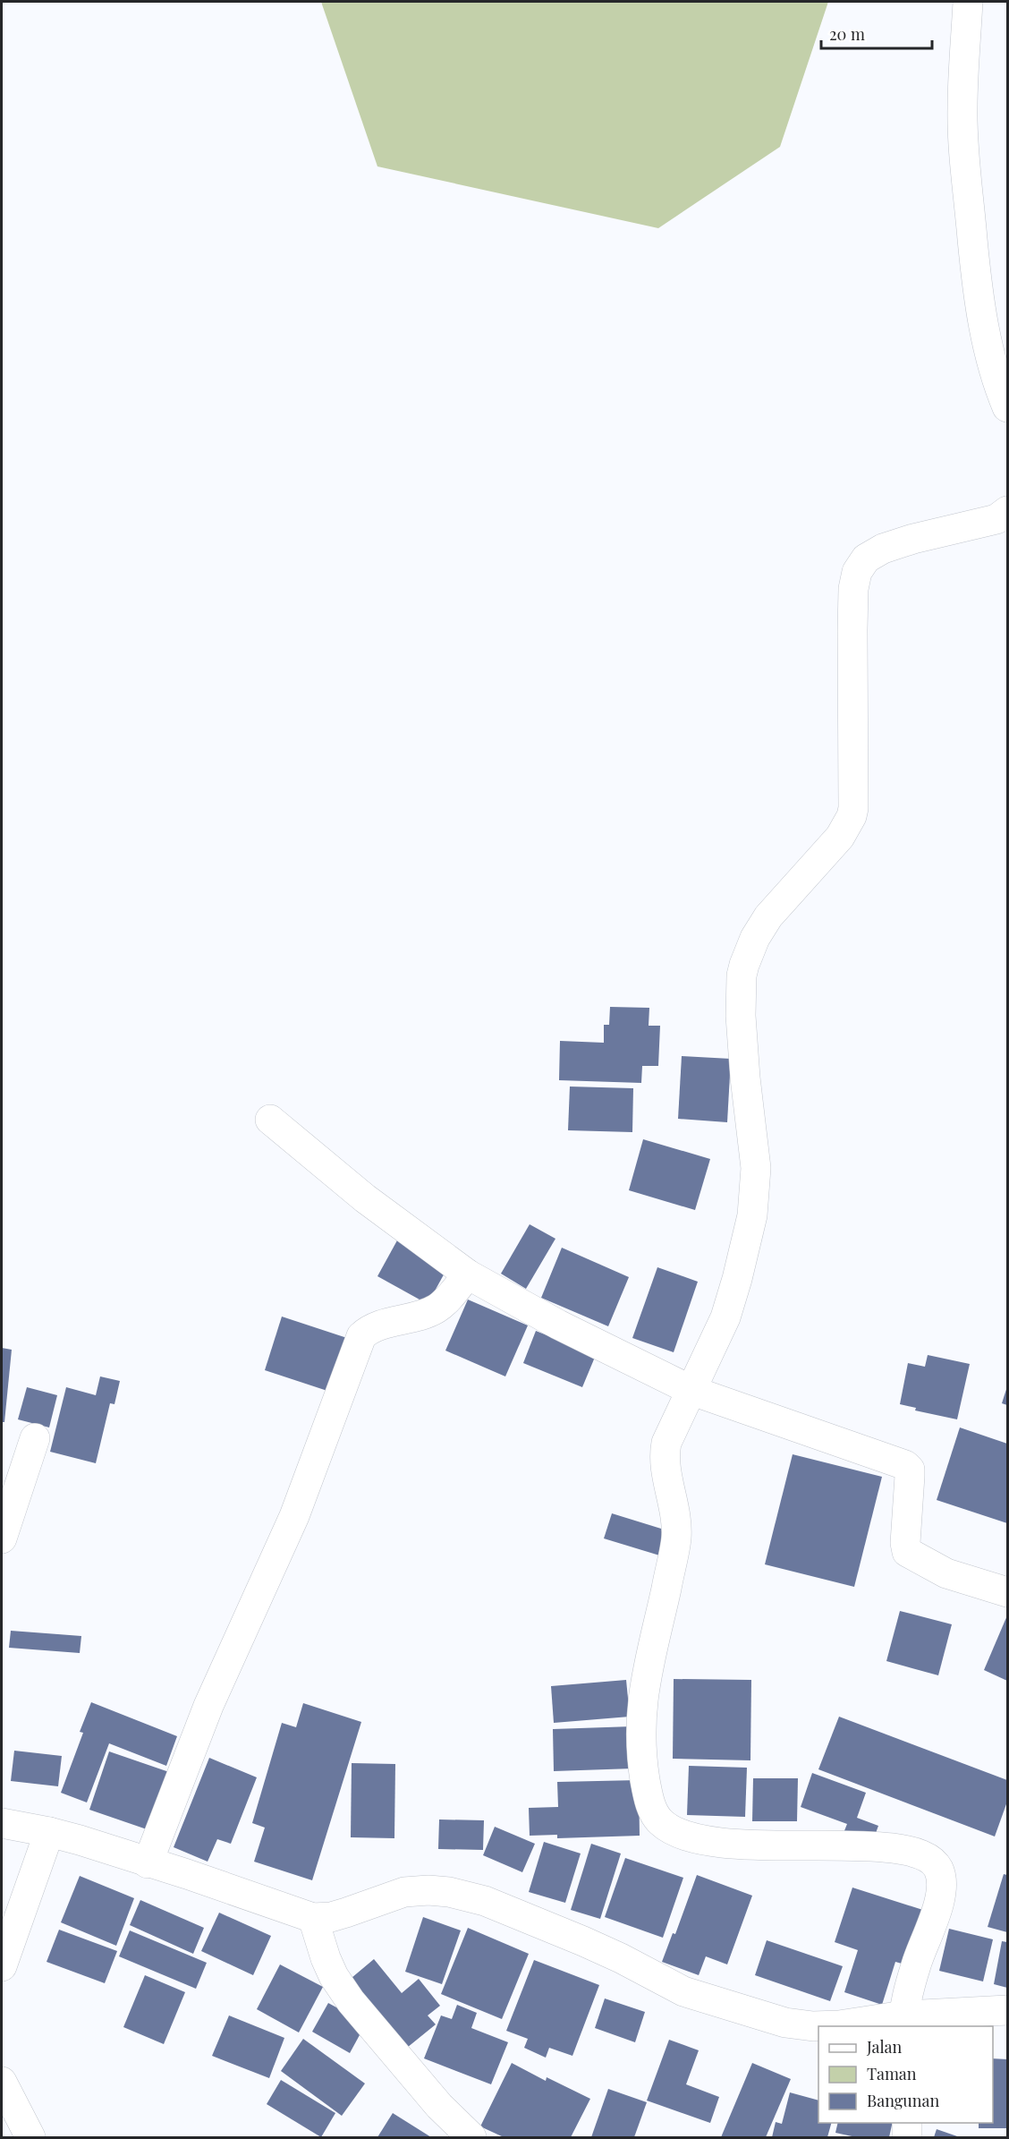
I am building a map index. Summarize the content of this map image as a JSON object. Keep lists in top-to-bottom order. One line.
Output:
{"legend":["Jalan","Taman","Bangunan"],"scale_bar":"20 m"}
